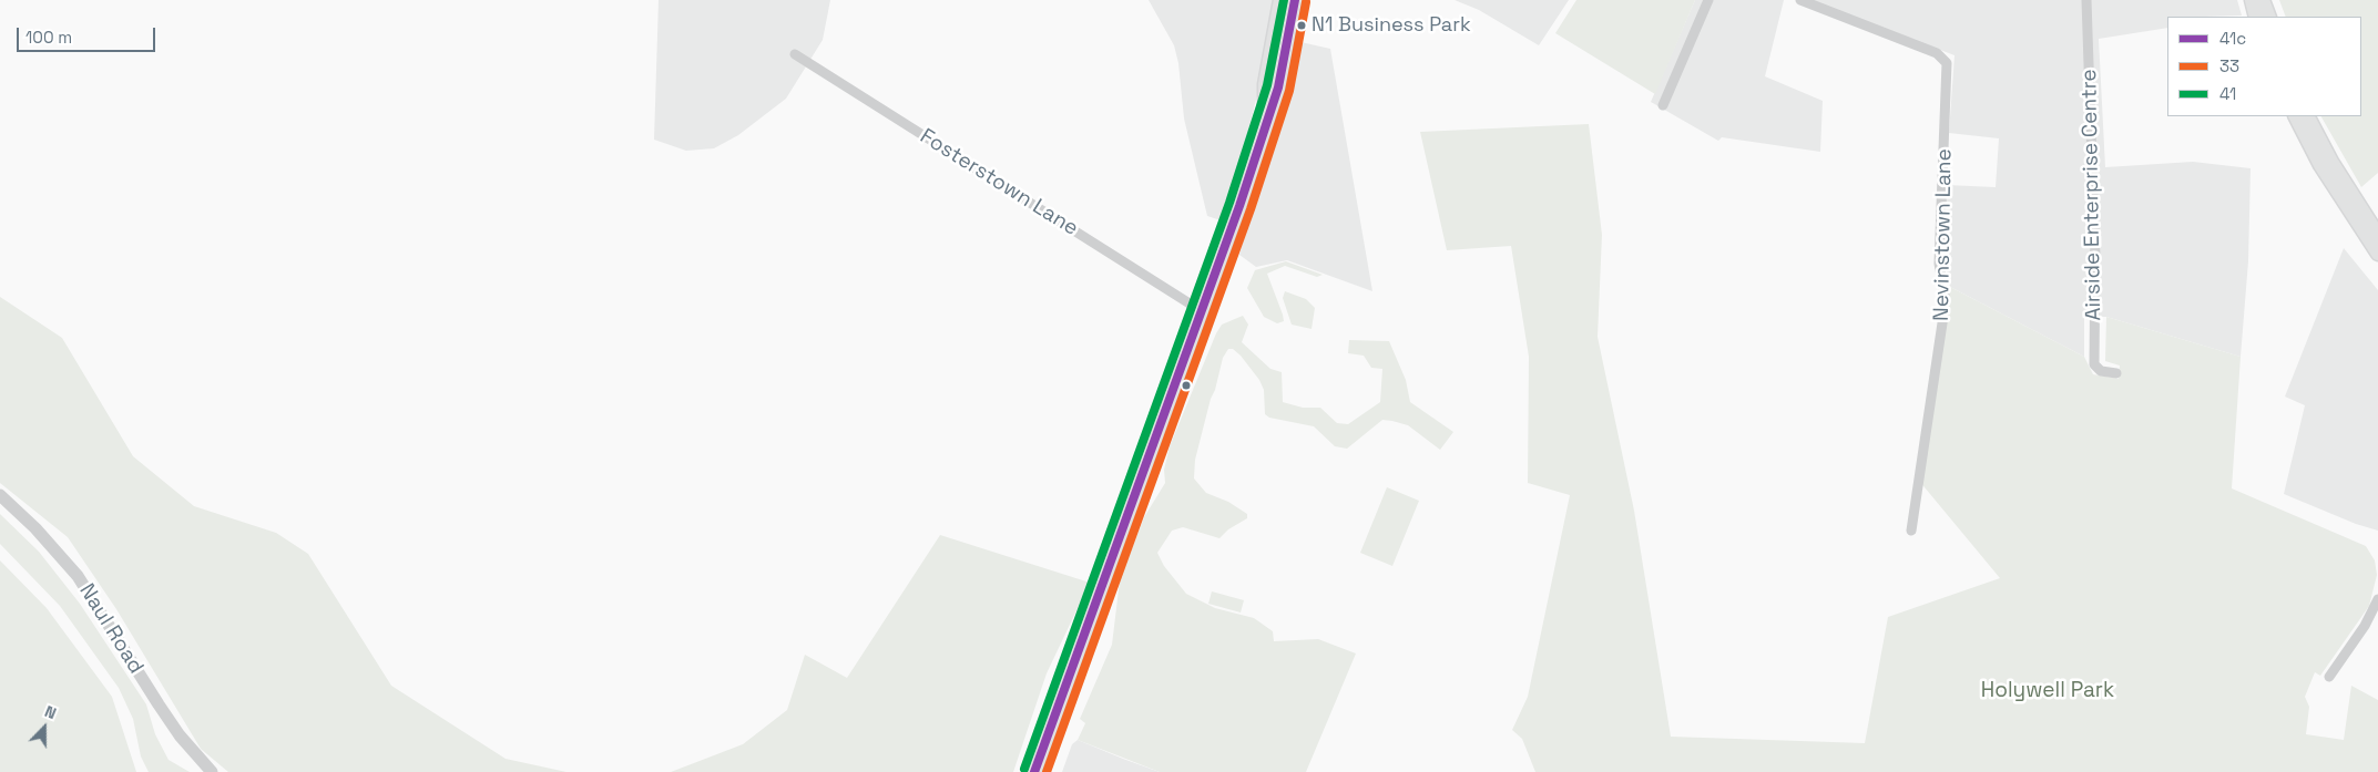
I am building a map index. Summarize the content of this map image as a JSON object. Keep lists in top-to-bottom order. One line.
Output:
{"streets":{"street":["Fosterstown Lane","Airside Enterprise Centre","Nevinstown Lane","Naul Road"]},"parks":["Holywell Park"],"places":["N1 Business Park"],"lines":["transit line 41c","transit line 41","transit line 33"],"legend":["41c","33","41"],"scale_bar":"100 m","north":"top"}
